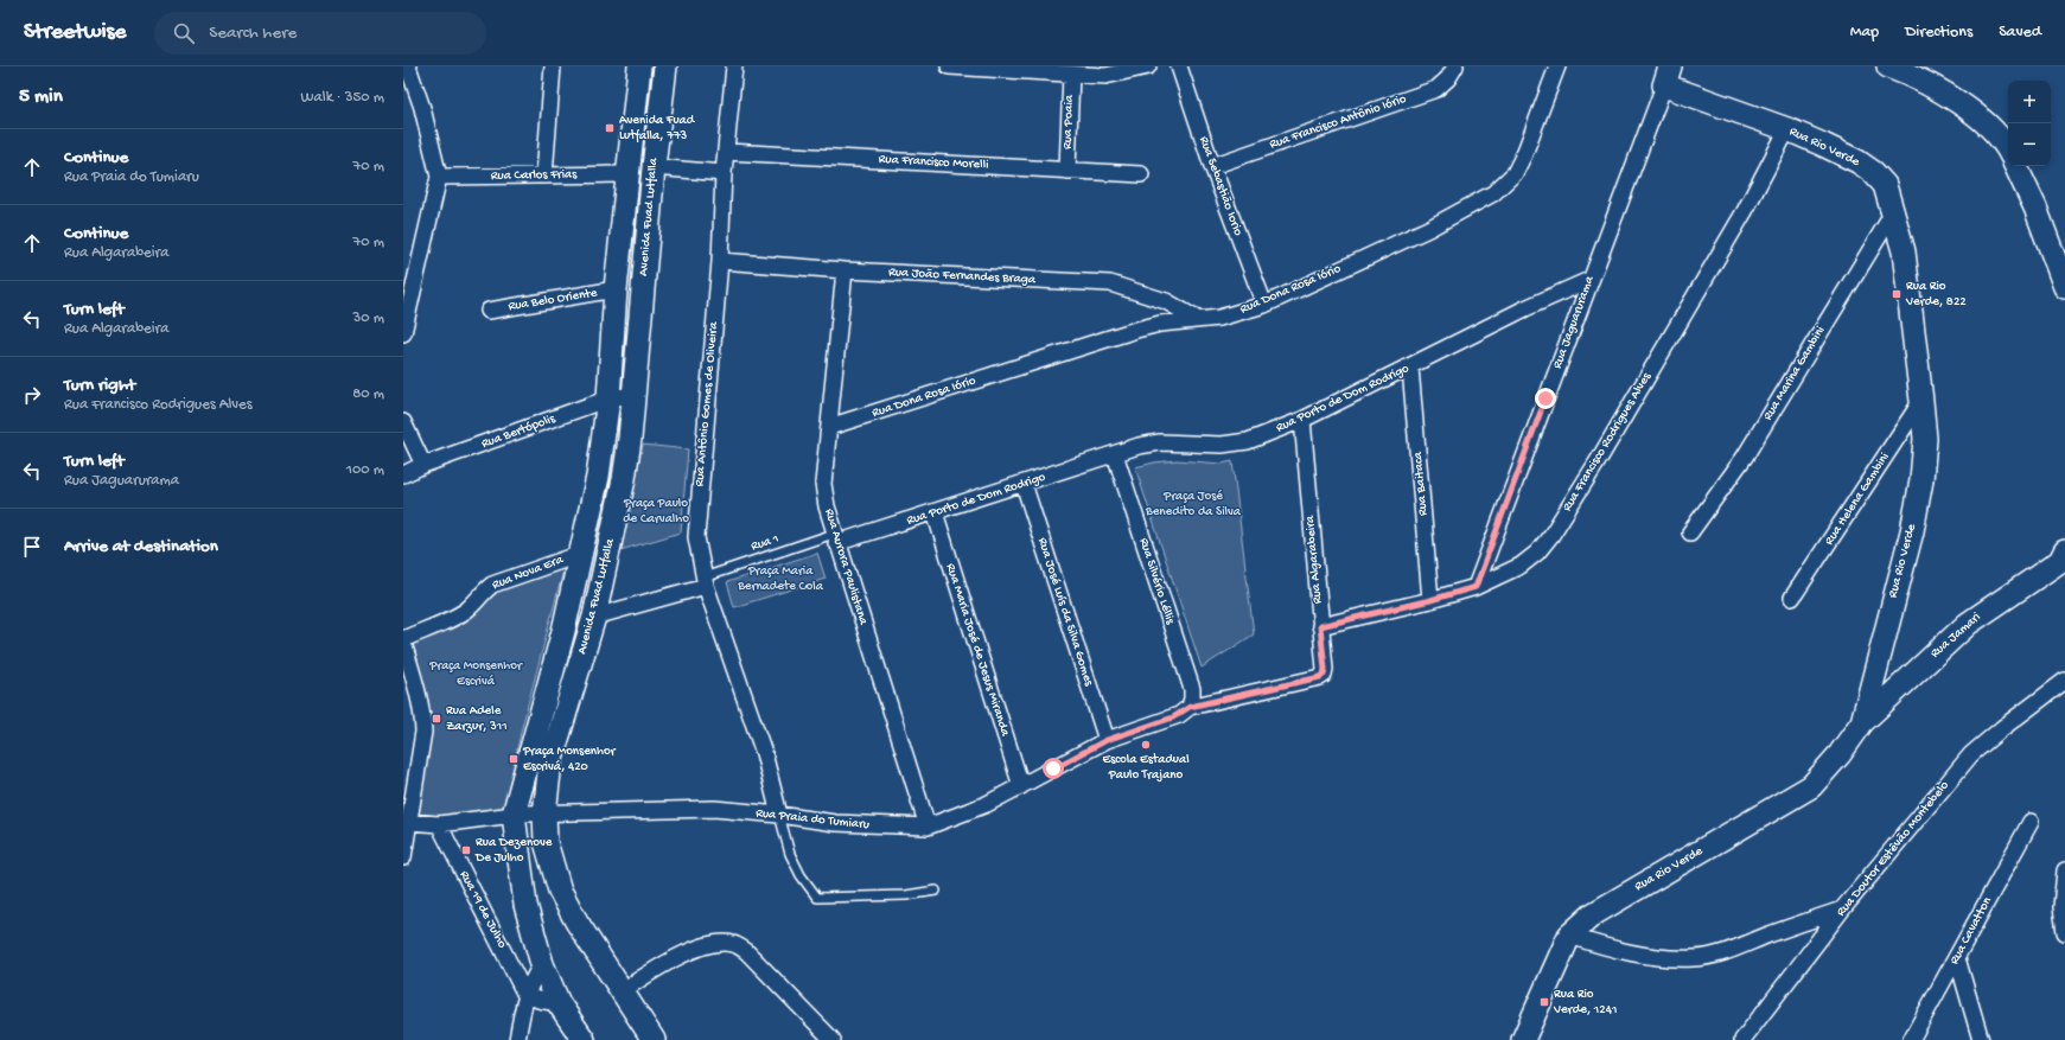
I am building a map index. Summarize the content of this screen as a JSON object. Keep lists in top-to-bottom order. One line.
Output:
{"streets":{"main road":["Rua Rio Verde","Avenida Fuad Lutfalla","Rua Jamari"],"street":["Rua Poaia","Rua Francisco Antônio Iório","Rua Francisco Morelli","Rua Carlos Frias","Rua Sebastião Iorio","Rua João Fernandes Braga","Rua Dona Rosa Iório","Rua Belo Oriente","Rua Jaguarurama","Rua Marina Gambini","Rua Porto de Dom Rodrigo","Rua Antônio Gomes de Oliveira","Rua Bertópolis","Rua Francisco Rodrigues Alves","Rua Baitaca","Rua Helena Gambini","Rua Algarabeira","Rua Aurora Paulistana","Rua Nova Era","Rua Silvério Léllis","Rua José Luís da Silva Gomes","Rua Maria José de Jesus Miranda","Rua Praia do Tumiaru","Rua Doutor Estêvão Montebelo","Rua 19 de Julho","Rua Cavatton"],"lane":["Rua 1"]},"crossings":[["Rua Poaia","Rua Francisco Morelli"],["Rua Francisco Antônio Iório","Rua Sebastião Iorio"],["Rua Rio Verde","Rua Jaguarurama"],["Rua Rio Verde","Rua Marina Gambini"],["Rua Rio Verde","Rua Francisco Rodrigues Alves"],["Rua Rio Verde","Rua Helena Gambini"],["Rua Rio Verde","Rua Jamari"],["Rua Francisco Morelli","Rua Antônio Gomes de Oliveira"],["Rua Carlos Frias","Avenida Fuad Lutfalla"],["Rua Sebastião Iorio","Rua Dona Rosa Iório"],["Avenida Fuad Lutfalla","Rua Belo Oriente"],["Avenida Fuad Lutfalla","Rua Bertópolis"],["Avenida Fuad Lutfalla","Rua Nova Era"],["Avenida Fuad Lutfalla","Rua Praia do Tumiaru"],["Rua João Fernandes Braga","Rua Dona Rosa Iório"],["Rua João Fernandes Braga","Rua Antônio Gomes de Oliveira"],["Rua João Fernandes Braga","Rua Aurora Paulistana"],["Rua Dona Rosa Iório","Rua Aurora Paulistana"],["Rua Jaguarurama","Rua Porto de Dom Rodrigo"],["Rua Jaguarurama","Rua Francisco Rodrigues Alves"],["Rua Porto de Dom Rodrigo","Rua Baitaca"],["Rua Porto de Dom Rodrigo","Rua 1"],["Rua Porto de Dom Rodrigo","Rua Algarabeira"],["Rua Porto de Dom Rodrigo","Rua Aurora Paulistana"],["Rua Porto de Dom Rodrigo","Rua Silvério Léllis"],["Rua Porto de Dom Rodrigo","Rua José Luís da Silva Gomes"],["Rua Porto de Dom Rodrigo","Rua Maria José de Jesus Miranda"],["Rua Antônio Gomes de Oliveira","Rua 1"],["Rua Antônio Gomes de Oliveira","Rua Praia do Tumiaru"],["Rua Francisco Rodrigues Alves","Rua Baitaca"],["Rua Francisco Rodrigues Alves","Rua Algarabeira"],["Rua 1","Rua Aurora Paulistana"],["Rua Algarabeira","Rua Silvério Léllis"],["Rua Algarabeira","Rua Praia do Tumiaru"],["Rua Aurora Paulistana","Rua Praia do Tumiaru"],["Rua Silvério Léllis","Rua Praia do Tumiaru"],["Rua José Luís da Silva Gomes","Rua Praia do Tumiaru"],["Rua Maria José de Jesus Miranda","Rua Praia do Tumiaru"],["Rua Praia do Tumiaru","Rua 19 de Julho"]],"parks":["Praça José Benedito da Silva","Praça Paulo de Carvalho","Praça Maria Bernadete Cola","Praça Monsenhor Escrivá"],"places":{"transit":["Avenida Fuad Lutfalla, 773","Rua Rio Verde, 822","Rua Adele Zarzur, 311","Praça Monsenhor Escrivá, 420","Rua Dezenove De Julho","Rua Rio Verde, 1241"],"other":["Escola Estadual Paulo Trajano"]},"page":{"header":"Streetwise","search":"Search here","nav":["Map","Directions","Saved"],"heading":["5 min","Walk · 350 m"],"map_buttons":["+","−"],"list":[["Continue","Rua Praia do Tumiaru","70 m"],["Continue","Rua Algarabeira","70 m"],["Turn left","Rua Algarabeira","30 m"],["Turn right","Rua Francisco Rodrigues Alves","80 m"],["Turn left","Rua Jaguarurama","100 m"],"Arrive at destination"]}}
